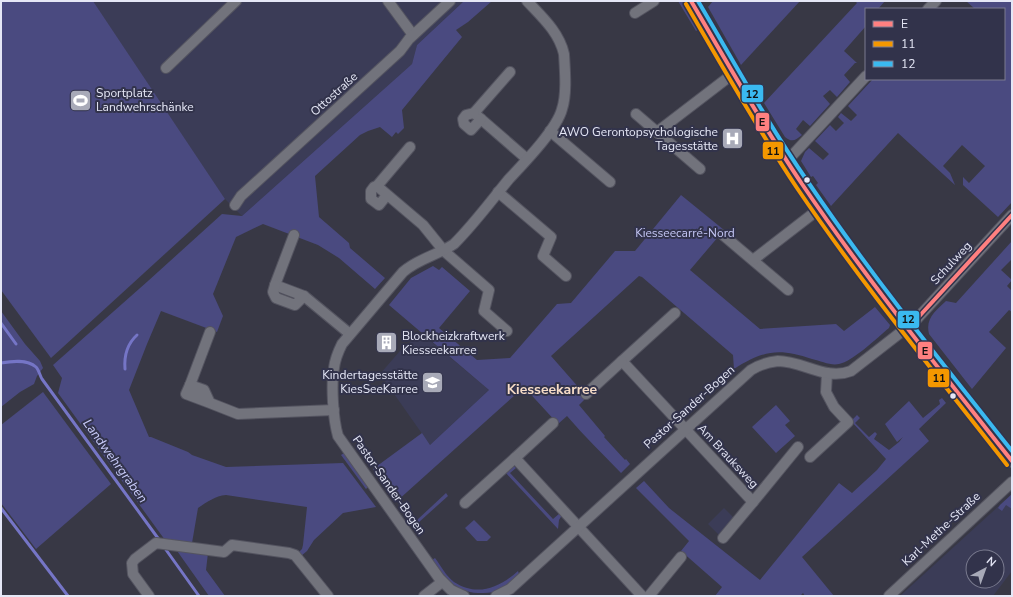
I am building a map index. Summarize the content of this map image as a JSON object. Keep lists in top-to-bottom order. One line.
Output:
{"streets":{"street":["Ottostraße","Schulweg","Pastor-Sander-Bogen","Am Brauksweg","Karl-Methe-Straße"]},"crossings":[["Schulweg","Pastor-Sander-Bogen"],["Pastor-Sander-Bogen","Am Brauksweg"]],"districts":["Kiesseekarree"],"water":["Landwehrgraben"],"parks":["Kiesseecarré-Nord"],"places":{"sports":["Sportplatz Landwehrschänke"],"hospital":["AWO Gerontopsychologische Tagesstätte"],"building":["Blockheizkraftwerk Kiesseekarree"],"school or university":["Kindertagesstätte KiesSeeKarree"]},"lines":["transit line E","transit line 12","transit line 11"],"legend":["E","11","12"],"north":"top right"}
